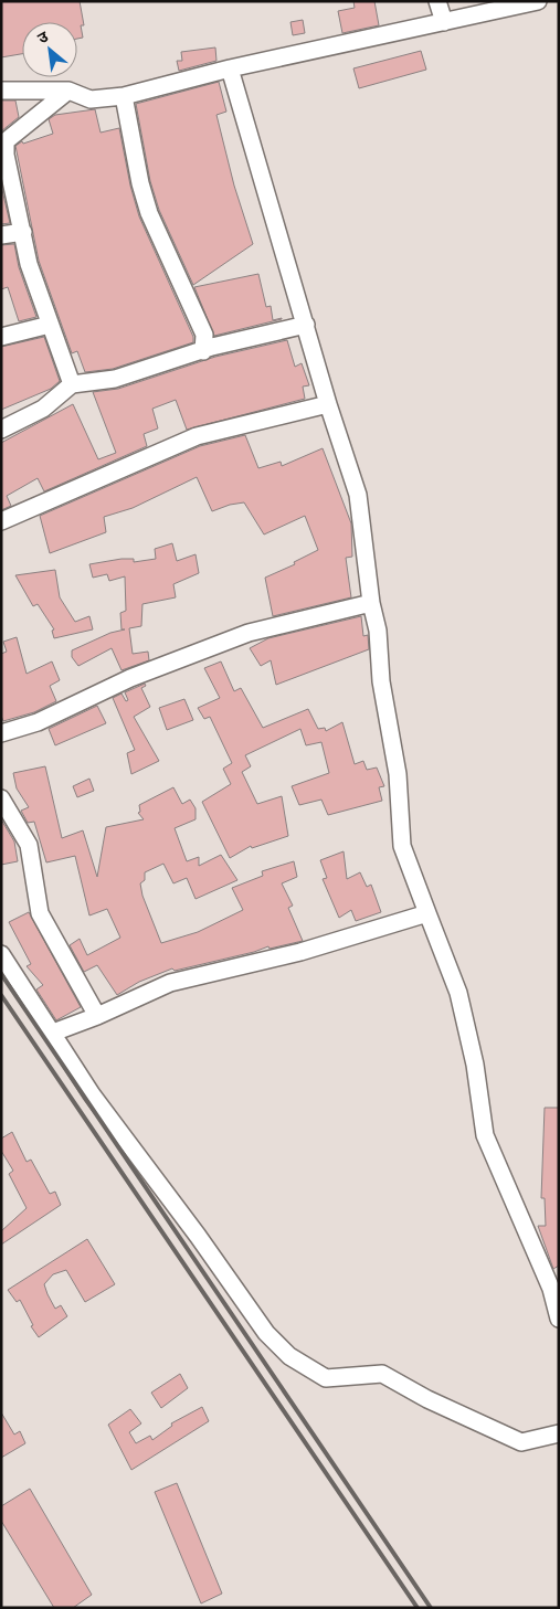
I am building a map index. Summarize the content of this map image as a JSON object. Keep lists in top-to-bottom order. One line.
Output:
{"north":"top left"}
